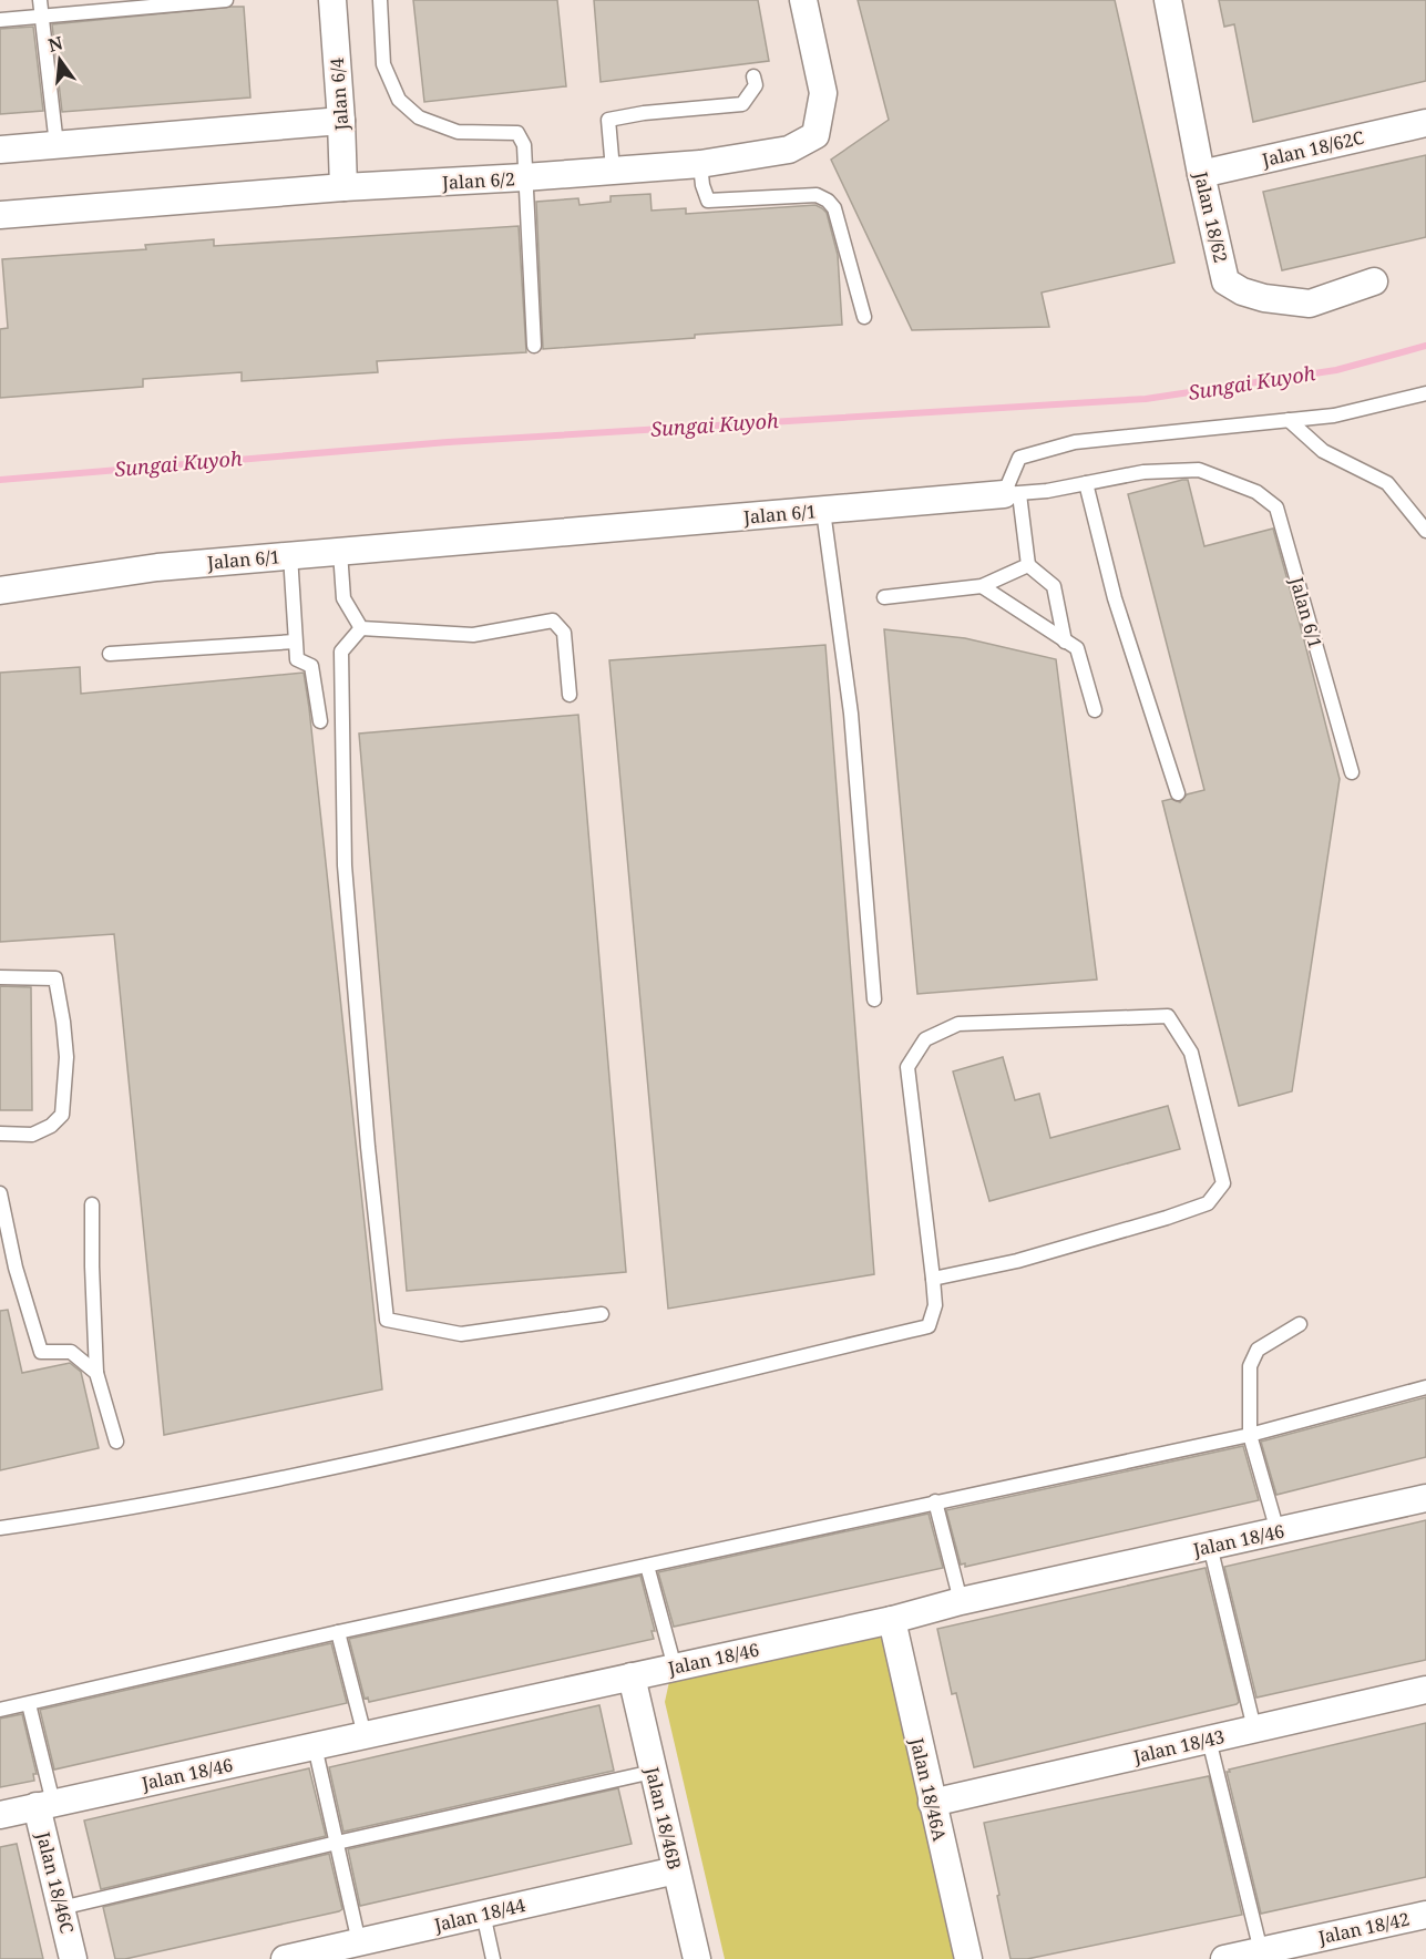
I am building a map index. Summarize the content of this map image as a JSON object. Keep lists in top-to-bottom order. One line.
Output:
{"streets":{"street":["Jalan 6/4","Jalan 18/62C","Jalan 6/2","Jalan 18/62","Jalan 6/1","Jalan 18/46","Jalan 18/43","Jalan 18/46A","Jalan 18/46B","Jalan 18/46C","Jalan 18/44","Jalan 18/42"]},"crossings":[["Jalan 6/4","Jalan 6/2"],["Jalan 18/62C","Jalan 18/62"],["Jalan 18/46","Jalan 18/46A"],["Jalan 18/46","Jalan 18/46B"],["Jalan 18/46","Jalan 18/46C"],["Jalan 18/43","Jalan 18/46A"],["Jalan 18/46B","Jalan 18/44"]],"water":["Sungai Kuyoh"],"north":"top"}
